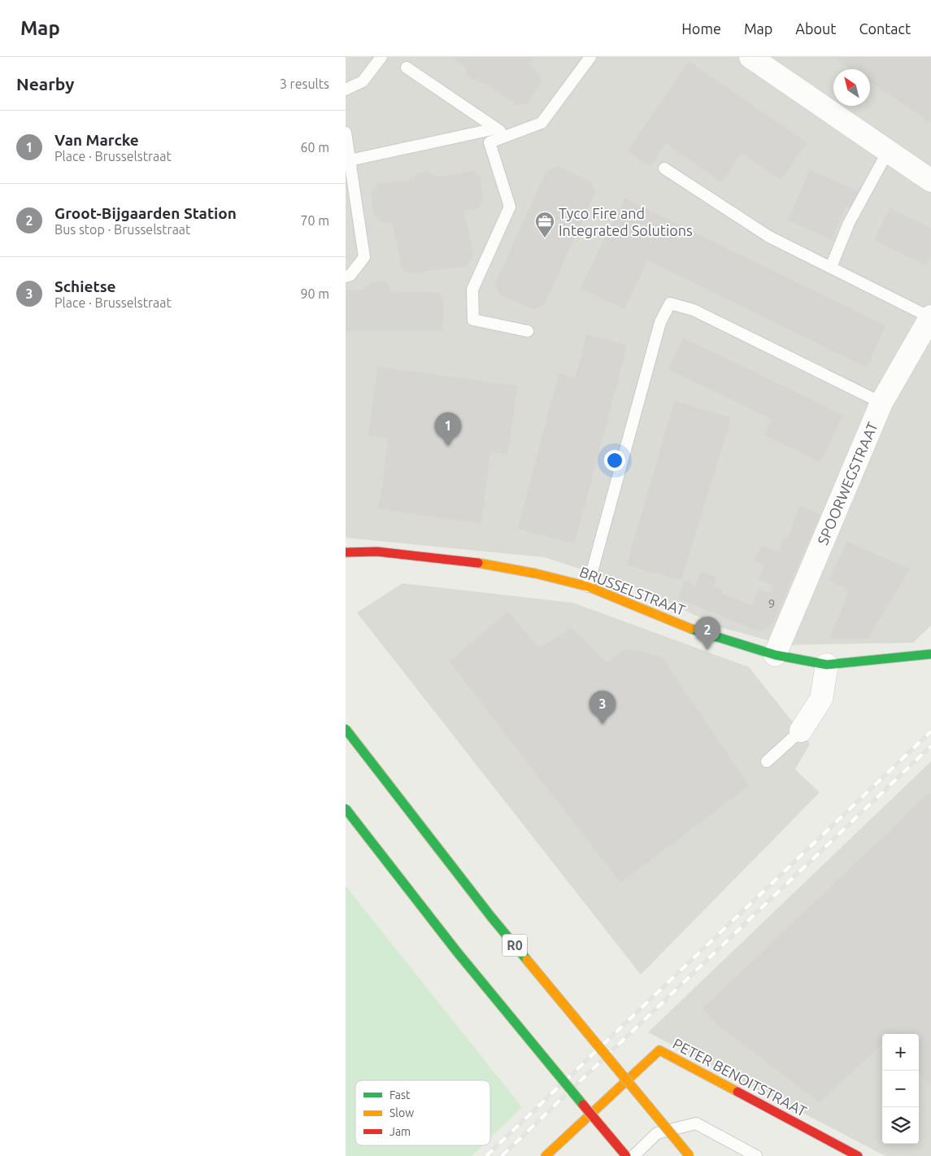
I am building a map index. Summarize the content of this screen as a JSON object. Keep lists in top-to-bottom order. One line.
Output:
{"streets":{"main road":["BRUSSELSTRAAT","R0","PETER BENOITSTRAAT"],"street":["SPOORWEGSTRAAT"]},"crossings":[["SPOORWEGSTRAAT","BRUSSELSTRAAT"]],"places":{"office":["Tyco Fire and Integrated Solutions"]},"house_numbers":["9"],"legend":["Fast","Slow","Jam"],"north":"top left","page":{"header":"Map","nav":["Home","Map","About","Contact"],"heading":["Nearby","3 results"],"list":[{"mark":"1","name":"Van Marcke","note":"Place · Brusselstraat","value":"60 m"},{"mark":"2","name":"Groot-Bijgaarden Station","note":"Bus stop · Brusselstraat","value":"70 m"},{"mark":"3","name":"Schietse","note":"Place · Brusselstraat","value":"90 m"}],"pins":["1","2","3"],"map_buttons":["+","−"]}}
